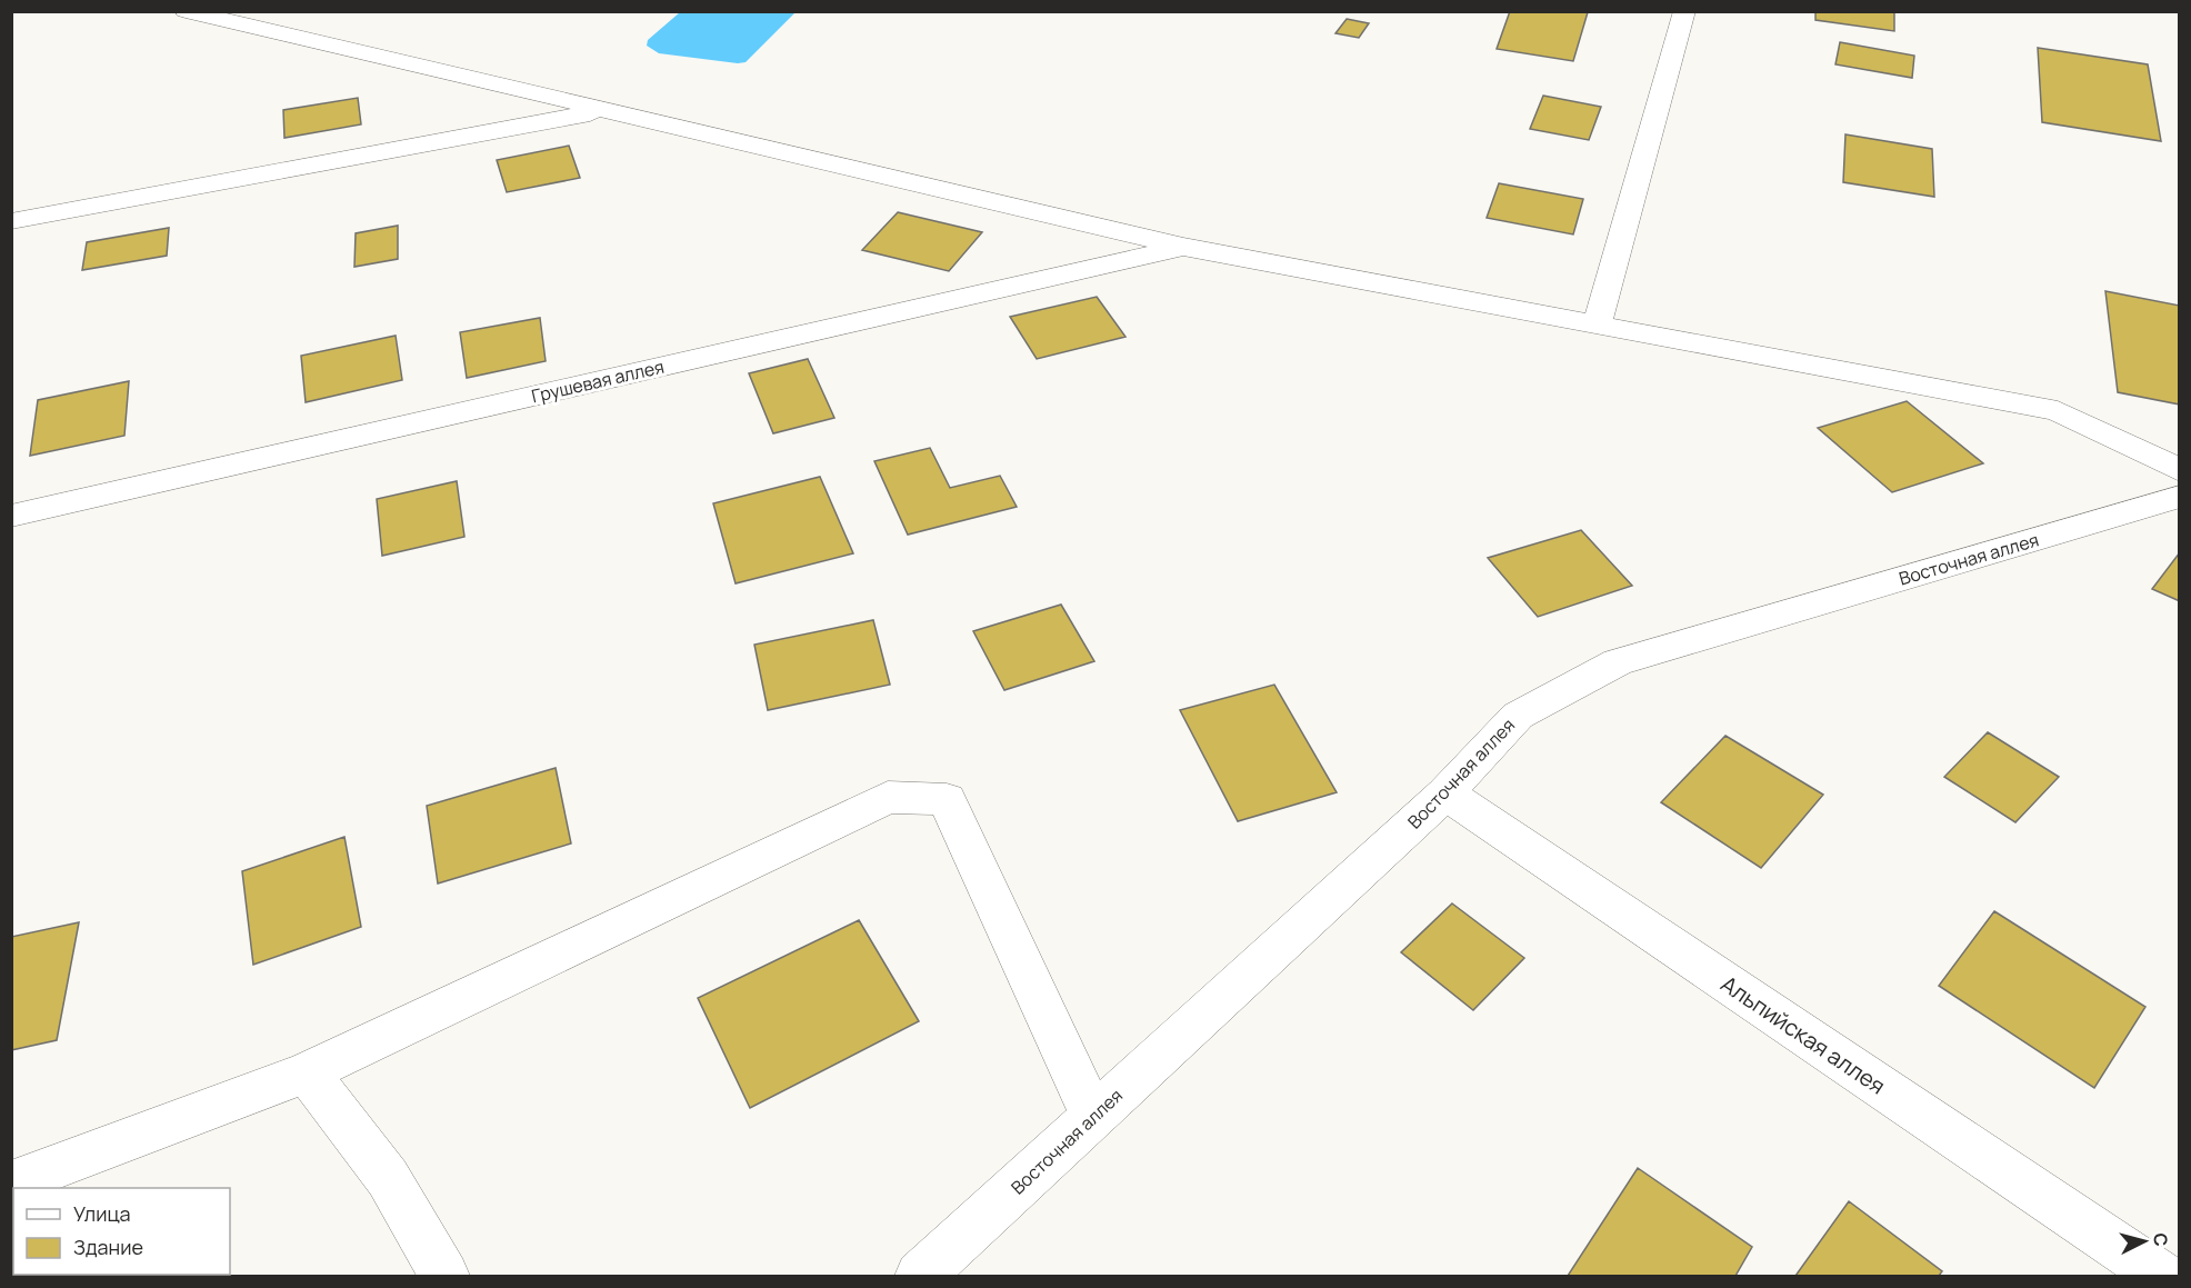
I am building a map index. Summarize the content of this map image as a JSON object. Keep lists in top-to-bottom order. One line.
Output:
{"streets":{"street":["Грушевая аллея","Восточная аллея","Альпийская аллея"]},"crossings":[["Восточная аллея","Альпийская аллея"]],"legend":["Улица","Здание"],"north":"right"}
